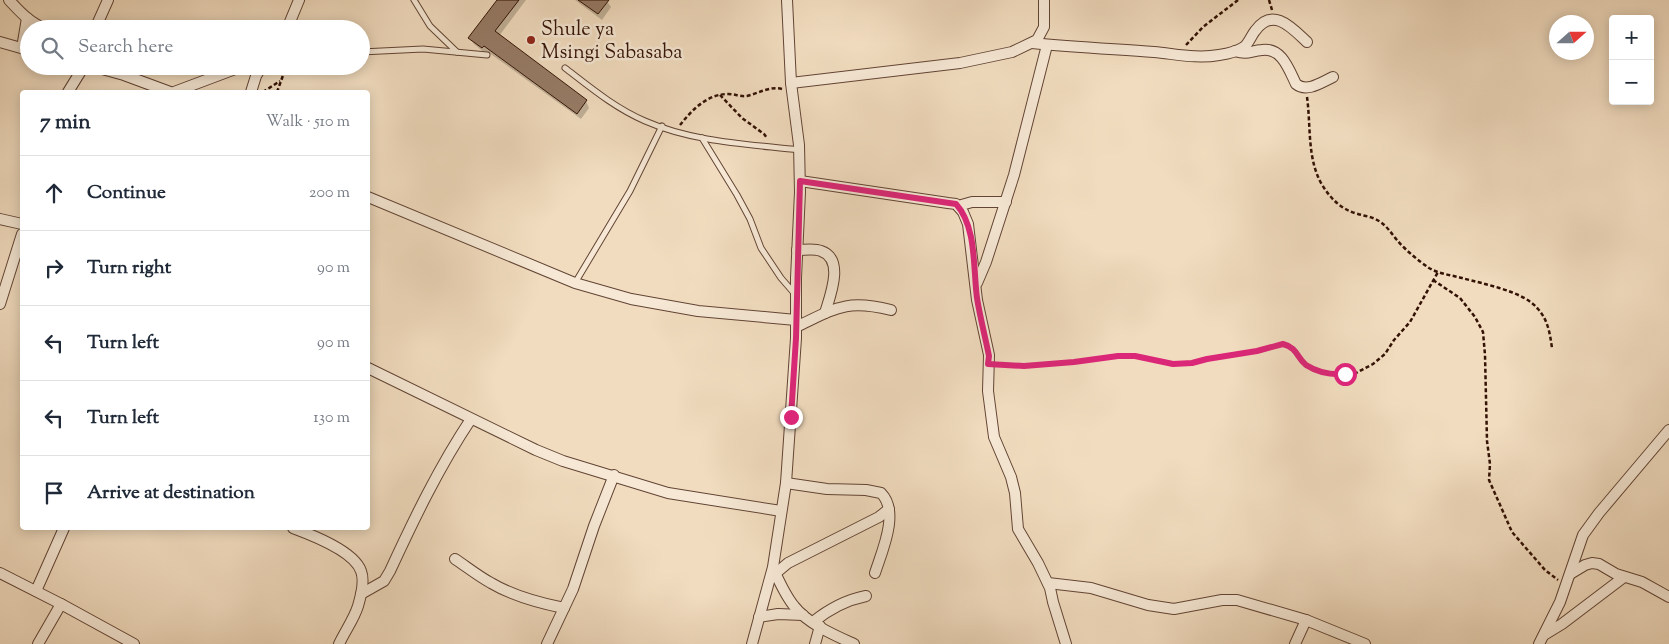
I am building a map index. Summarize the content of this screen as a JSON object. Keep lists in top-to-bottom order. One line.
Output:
{"places":["Shule ya Msingi Sabasaba"],"north":"right","page":{"map_buttons":["+","−"],"search":"Search here","heading":["7 min","Walk · 510 m"],"list":[["Continue","200 m"],["Turn right","90 m"],["Turn left","90 m"],["Turn left","130 m"],"Arrive at destination"]}}
